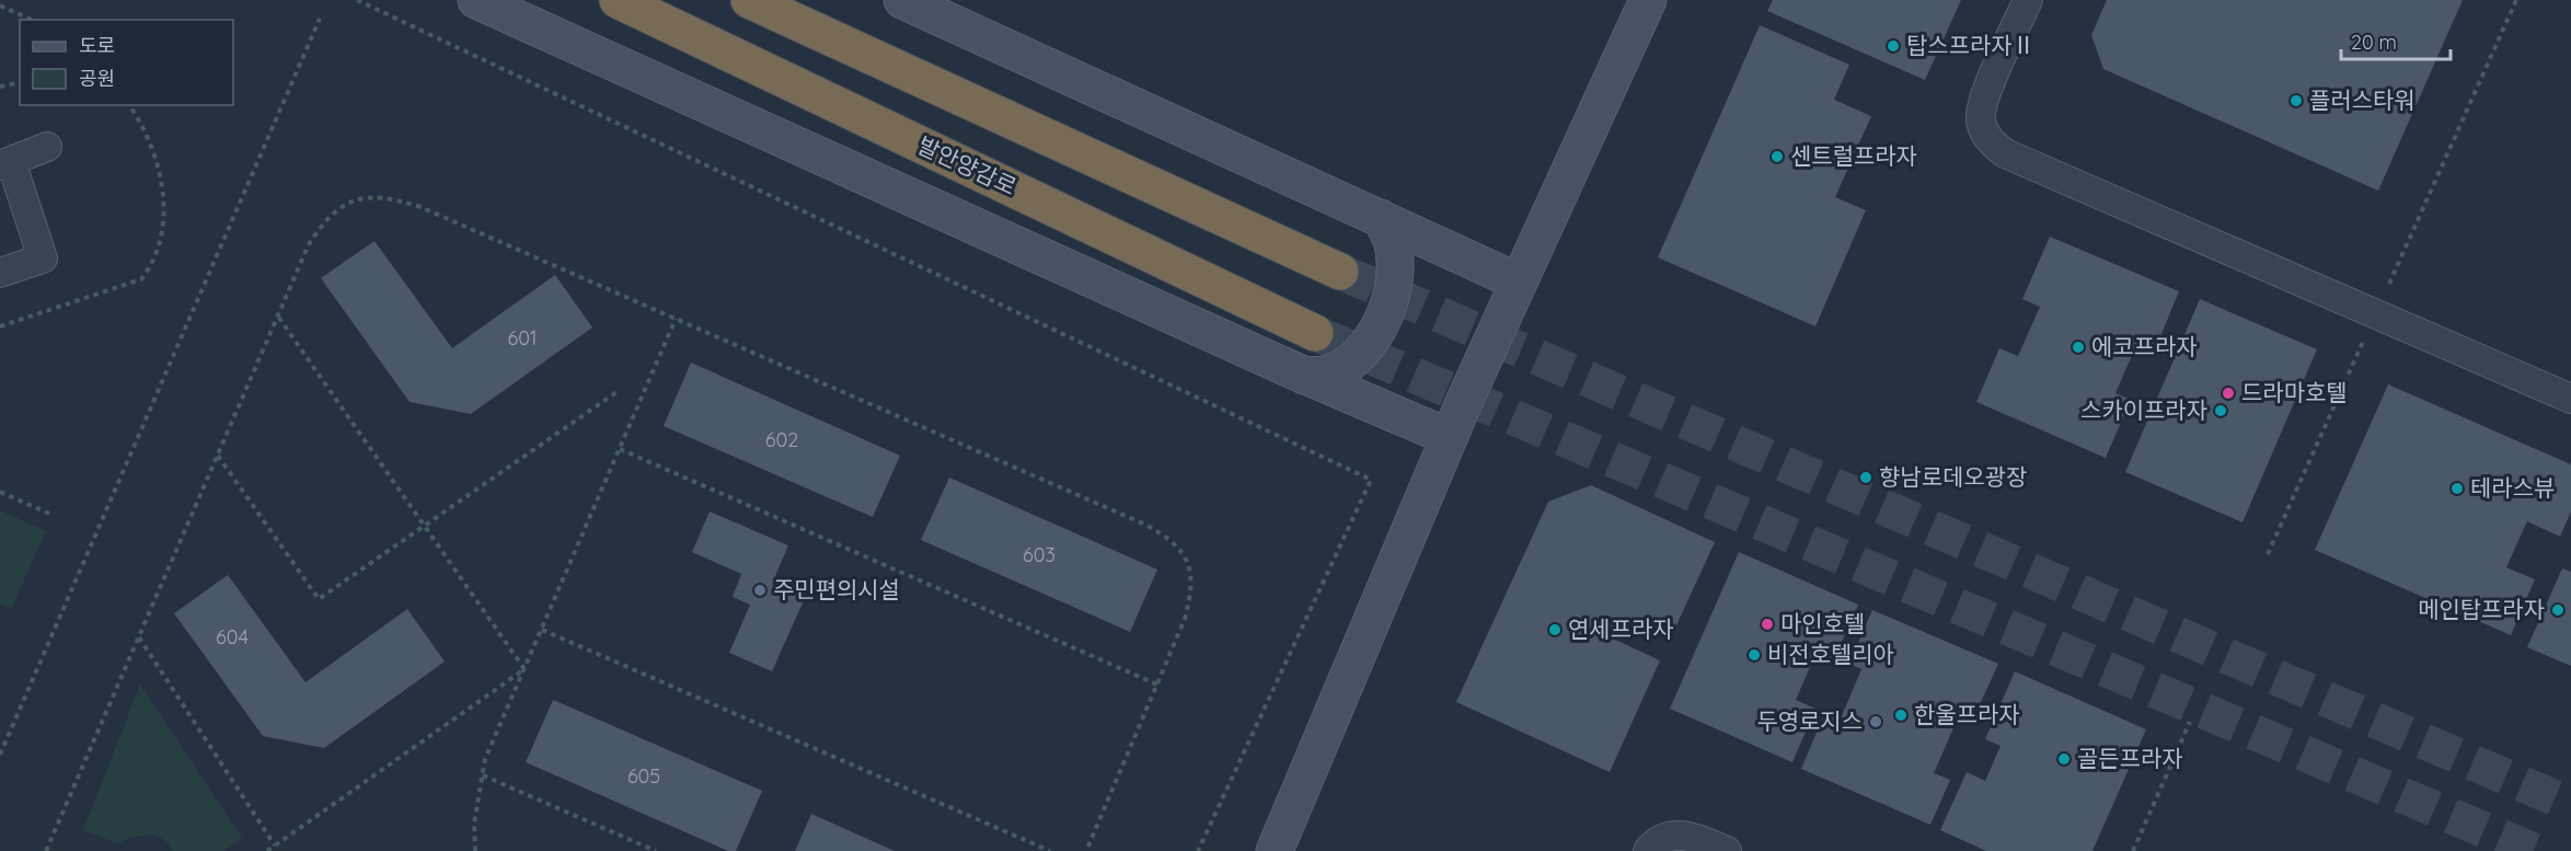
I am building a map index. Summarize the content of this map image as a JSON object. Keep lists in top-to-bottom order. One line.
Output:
{"streets":{"highway":["발안양감로"]},"places":["탑스프라자Ⅱ","플러스타워","센트럴프라자","에코프라자","드라마호텔","스카이프라자","향남로데오광장","테라스뷰","주민편의시설","메인탑프라자","마인호텔","연세프라자","비전호텔리아","한울프라자","두영로지스","골든프라자"],"house_numbers":["601","602","603","604","605"],"legend":["도로","공원"],"scale_bar":"20 m"}
